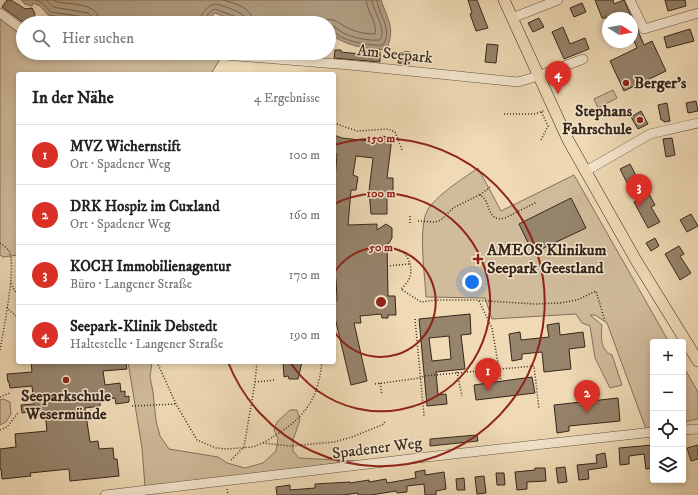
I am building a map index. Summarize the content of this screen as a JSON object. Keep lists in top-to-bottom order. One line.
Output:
{"streets":{"street":["Am Seepark","Spadener Weg"]},"places":{"other":["Berger's","Stephans Fahrschule","Seeparkschule Wesermünde"],"health":["AMEOS Klinikum Seepark Geestland"]},"north":"right","page":{"search":"Hier suchen","pins":["4","3","1","2"],"heading":["In der Nähe","4 Ergebnisse"],"list":[{"mark":"1","name":"MVZ Wichernstift","note":"Ort · Spadener Weg","value":"100 m"},{"mark":"2","name":"DRK Hospiz im Cuxland","note":"Ort · Spadener Weg","value":"160 m"},{"mark":"3","name":"KOCH Immobilienagentur","note":"Büro · Langener Straße","value":"170 m"},{"mark":"4","name":"Seepark-Klinik Debstedt","note":"Haltestelle · Langener Straße","value":"190 m"}],"map_buttons":["+","−"]},"rings":["150 m","100 m","50 m"]}
